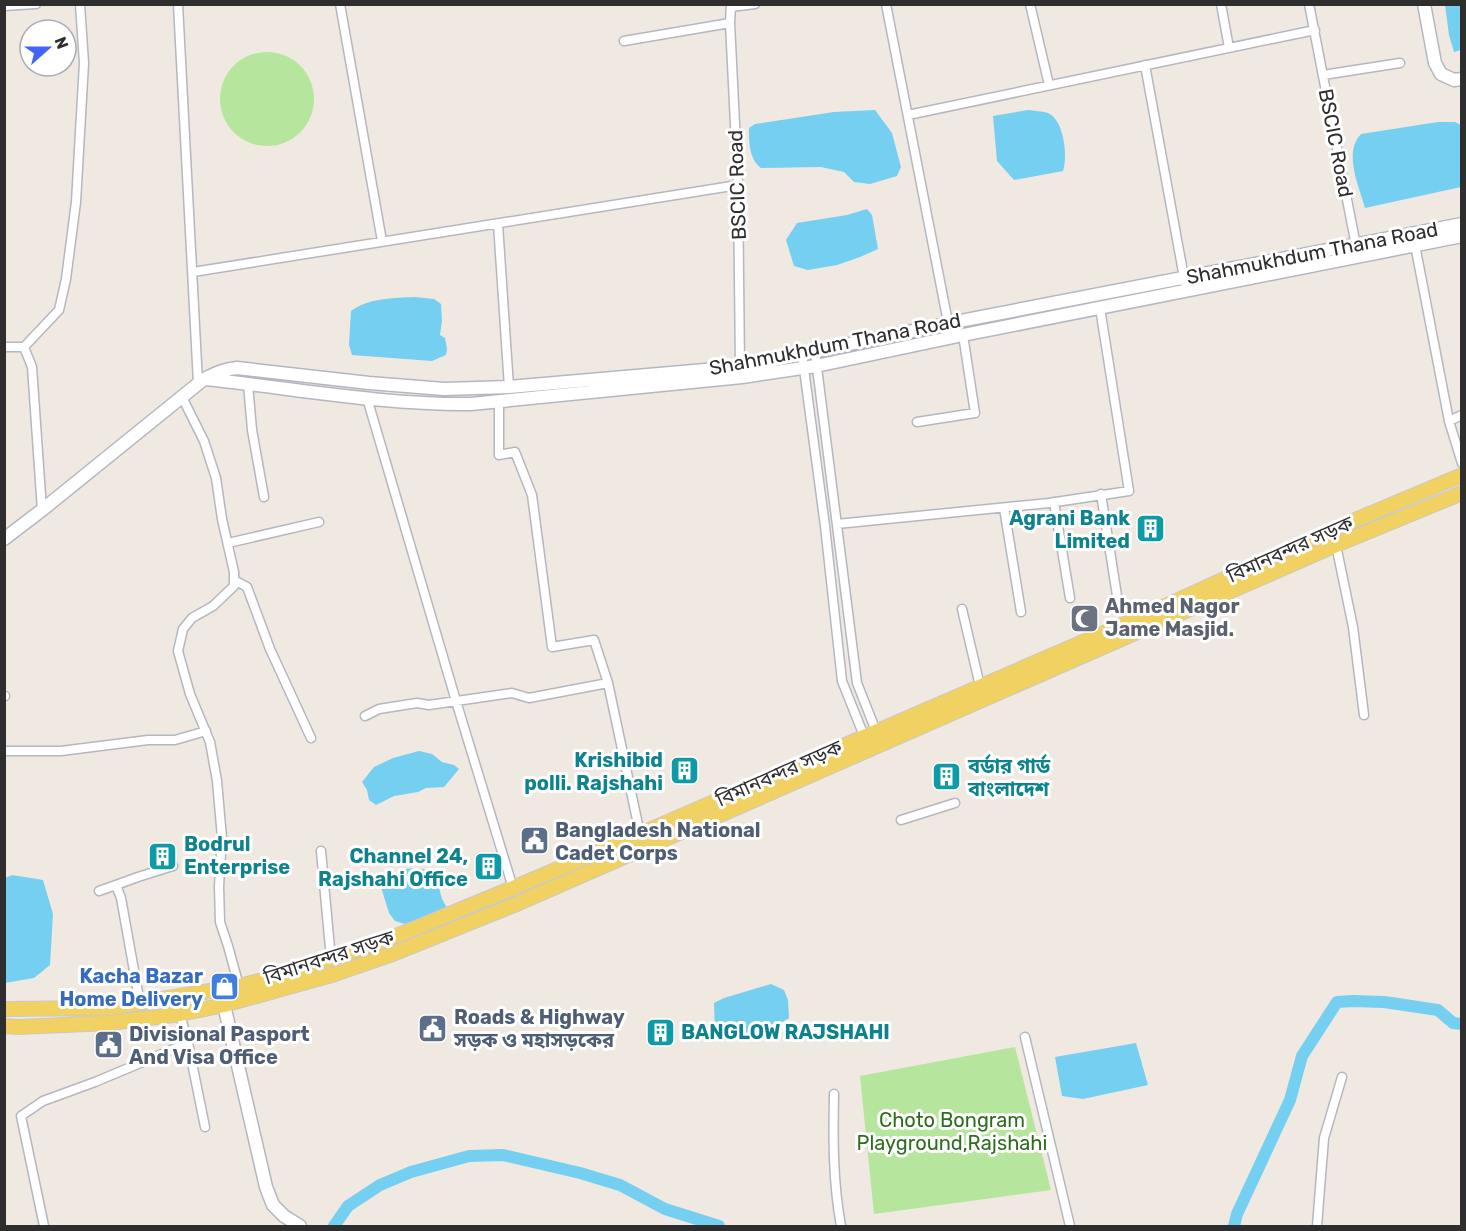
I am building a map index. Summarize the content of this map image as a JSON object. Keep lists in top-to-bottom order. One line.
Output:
{"streets":{"main road":["Shahmukhdum Thana Road","বিমানবন্দর সড়ক"],"street":["BSCIC Road"]},"crossings":[["BSCIC Road","Shahmukhdum Thana Road"]],"parks":["Choto Bongram Playground,Rajshahi"],"places":{"building":["Agrani Bank Limited","Krishibid polli. Rajshahi","বর্ডার গার্ড বাংলাদেশ","Bodrul Enterprise","Channel 24, Rajshahi Office","BANGLOW RAJSHAHI"],"mosque":["Ahmed Nagor Jame Masjid."],"public building":["Bangladesh National Cadet Corps","Roads & Highway সড়ক ও মহাসড়কের","Divisional Pasport And Visa Office"],"shop":["Kacha Bazar Home Delivery"]},"north":"right"}
